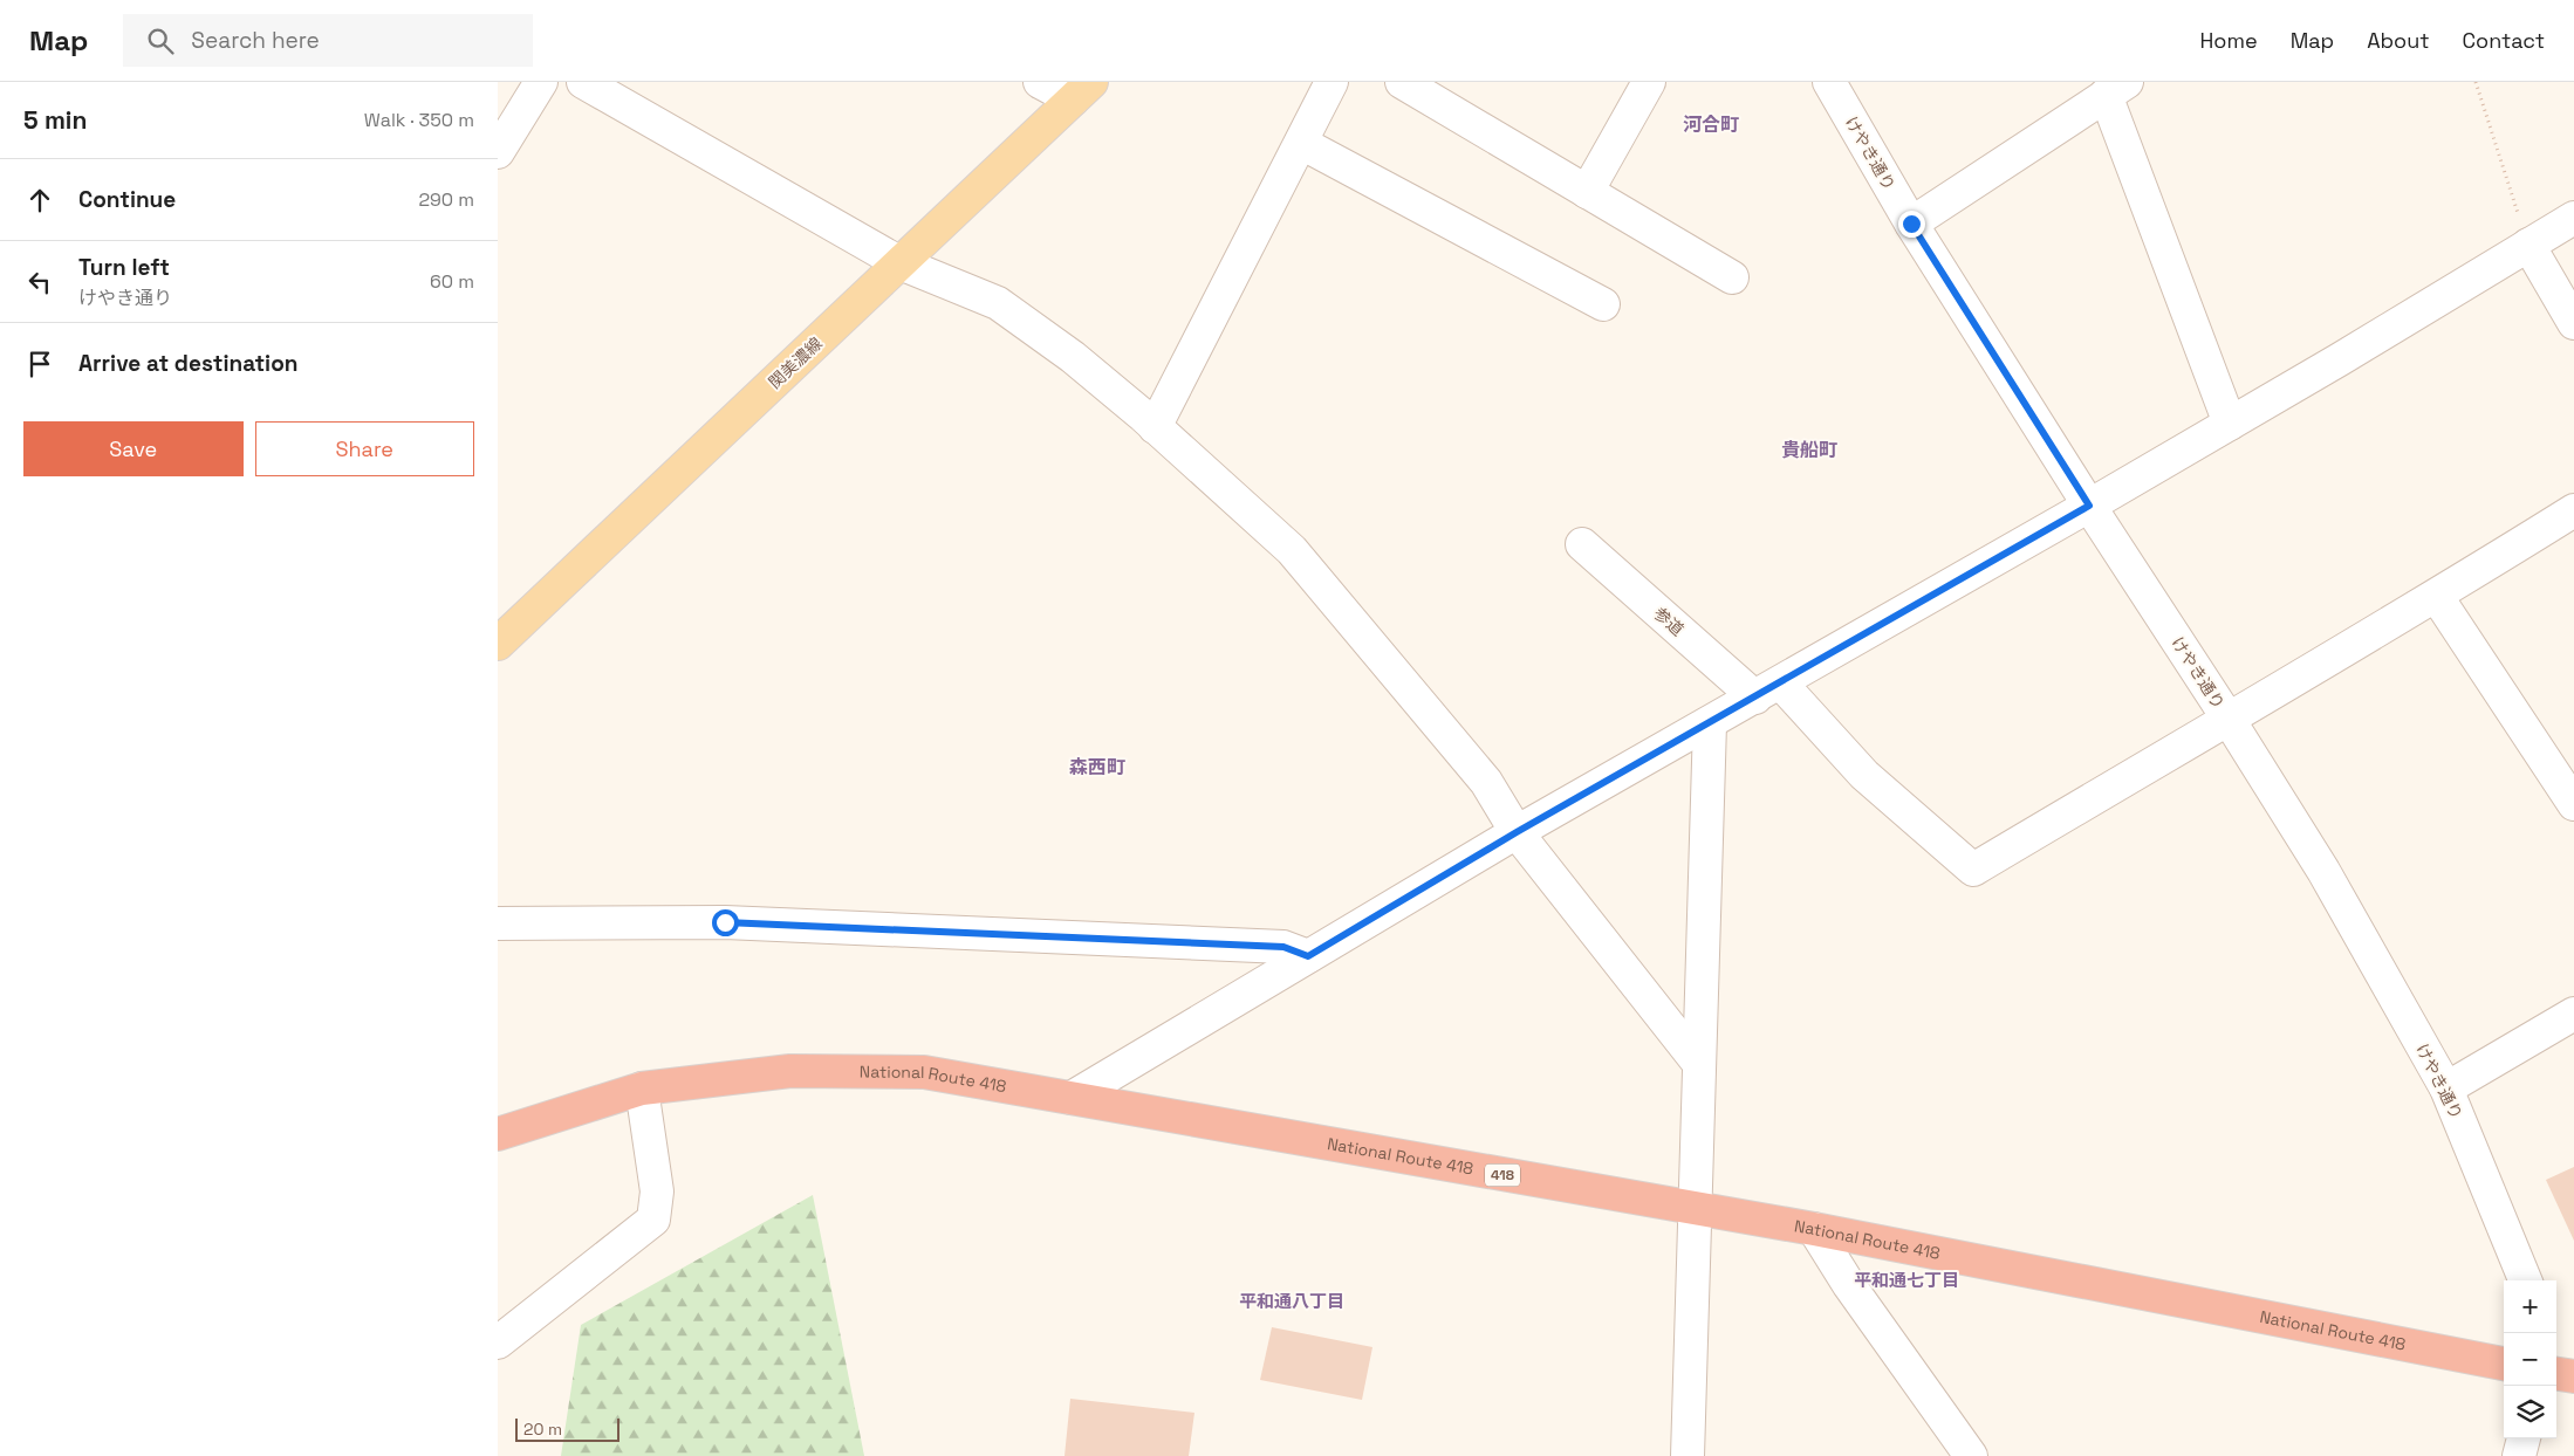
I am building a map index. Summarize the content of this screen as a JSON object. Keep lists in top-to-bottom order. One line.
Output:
{"streets":{"highway":["National Route 418","418"],"main road":["関美濃線"],"street":["けやき通り","参道"]},"crossings":[["けやき通り","参道"]],"districts":["河合町","貴船町","森西町","平和通七丁目","平和通八丁目"],"scale_bar":"20 m","page":{"header":"Map","search":"Search here","nav":["Home","Map","About","Contact"],"heading":["5 min","Walk · 350 m"],"list":[["Continue","290 m"],["Turn left","けやき通り","60 m"],"Arrive at destination"],"buttons":["Save","Share"],"map_buttons":["+","−"],"scale":"20 m"}}
